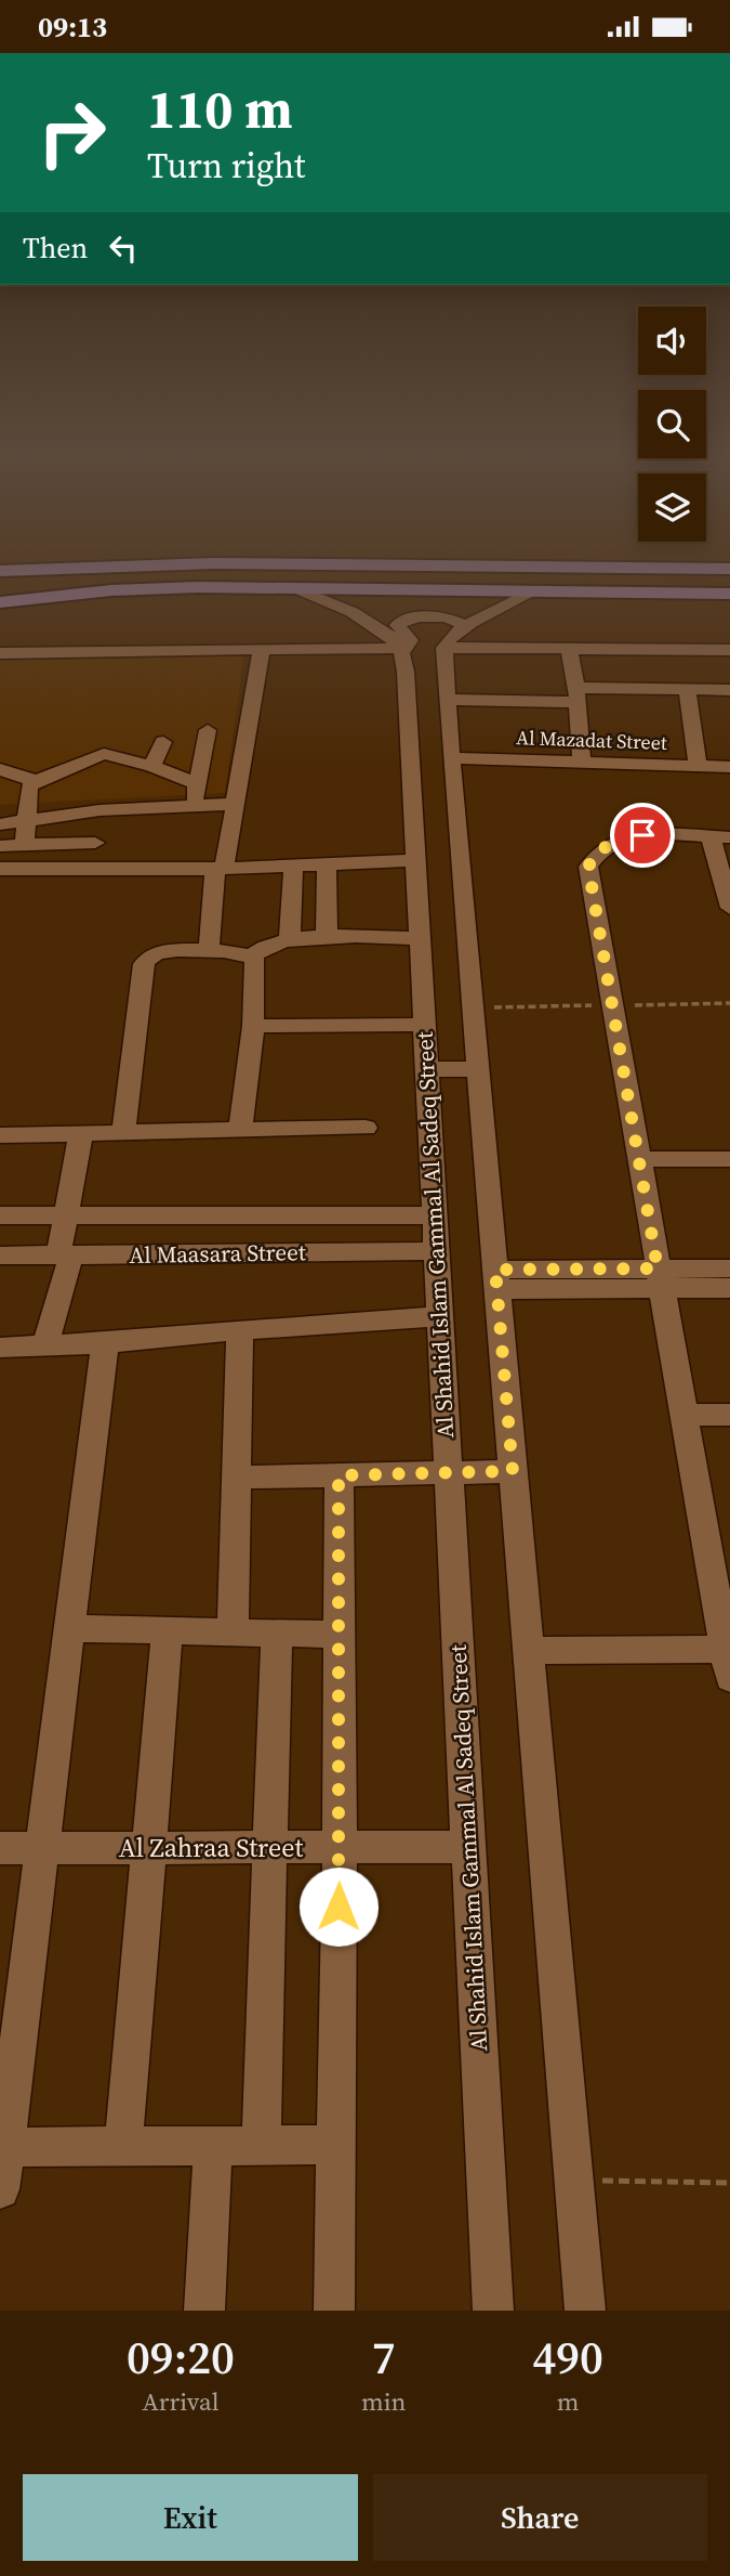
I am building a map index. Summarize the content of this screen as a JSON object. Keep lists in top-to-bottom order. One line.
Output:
{"streets":{"street":["Al Mazadat Street","Al Shahid Islam Gammal Al Sadeq Street","Al Maasara Street","Al Zahraa Street"]},"crossings":[["Al Mazadat Street","Al Shahid Islam Gammal Al Sadeq Street"],["Al Shahid Islam Gammal Al Sadeq Street","Al Maasara Street"],["Al Shahid Islam Gammal Al Sadeq Street","Al Zahraa Street"]],"page":{"status":"09:13","turn":["110 m","Turn right"],"then":"Then","eta":["09:20","Arrival","7","min","490","m"],"buttons":["Exit","Share"]}}
